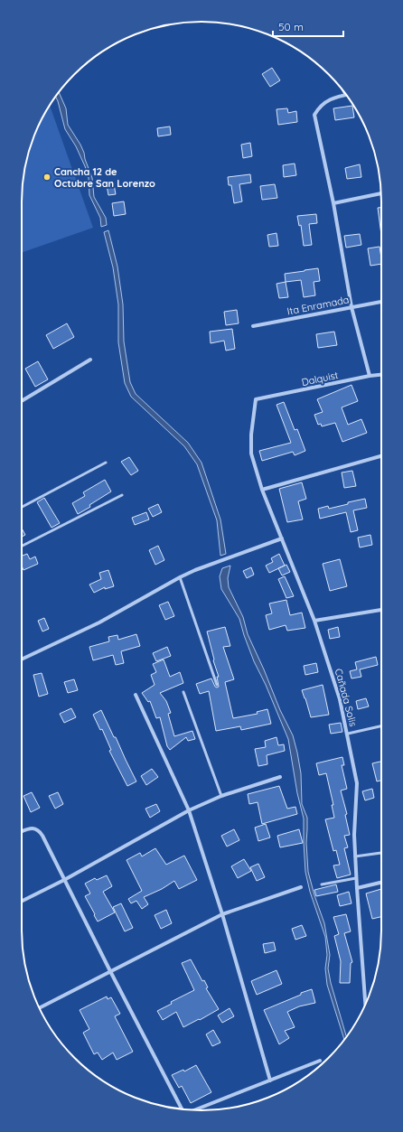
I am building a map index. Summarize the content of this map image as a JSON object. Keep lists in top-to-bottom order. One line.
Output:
{"streets":{"street":["Ita Enramada","Dalquist","Cañada Solis"]},"crossings":[["Dalquist","Cañada Solis"]],"places":["Cancha 12 de Octubre San Lorenzo"],"scale_bar":"50 m"}
